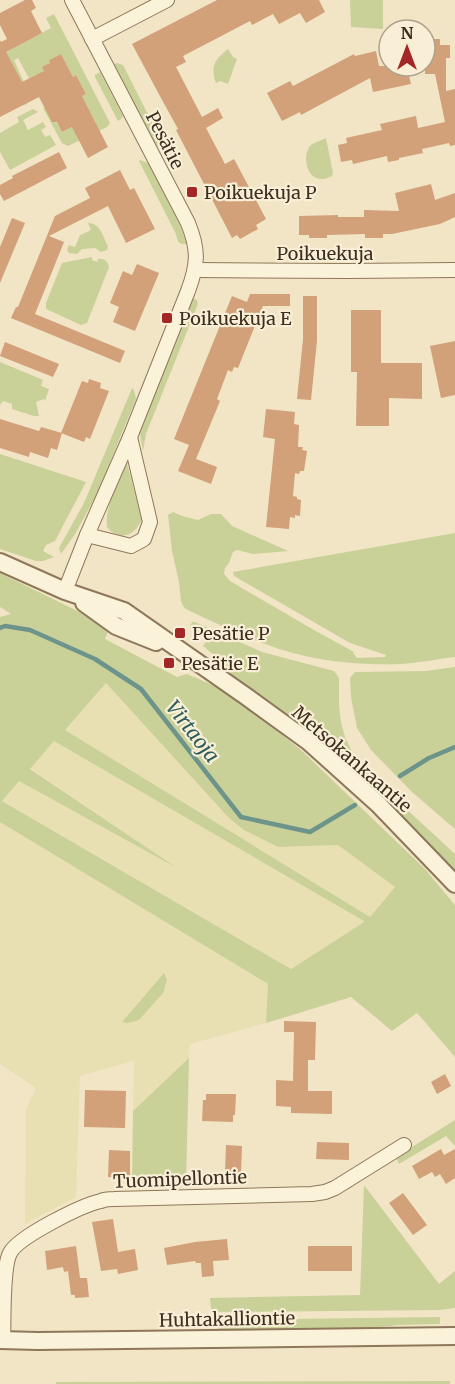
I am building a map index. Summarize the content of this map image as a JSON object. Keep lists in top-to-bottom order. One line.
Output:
{"streets":{"street":["Pesätie","Poikuekuja","Metsokankaantie","Tuomipellontie","Huhtakalliontie"]},"crossings":[["Pesätie","Poikuekuja"],["Pesätie","Metsokankaantie"],["Tuomipellontie","Huhtakalliontie"]],"water":["Virtaoja"],"places":{"transit":["Poikuekuja P","Poikuekuja E","Pesätie P","Pesätie E"]},"north":"top"}
